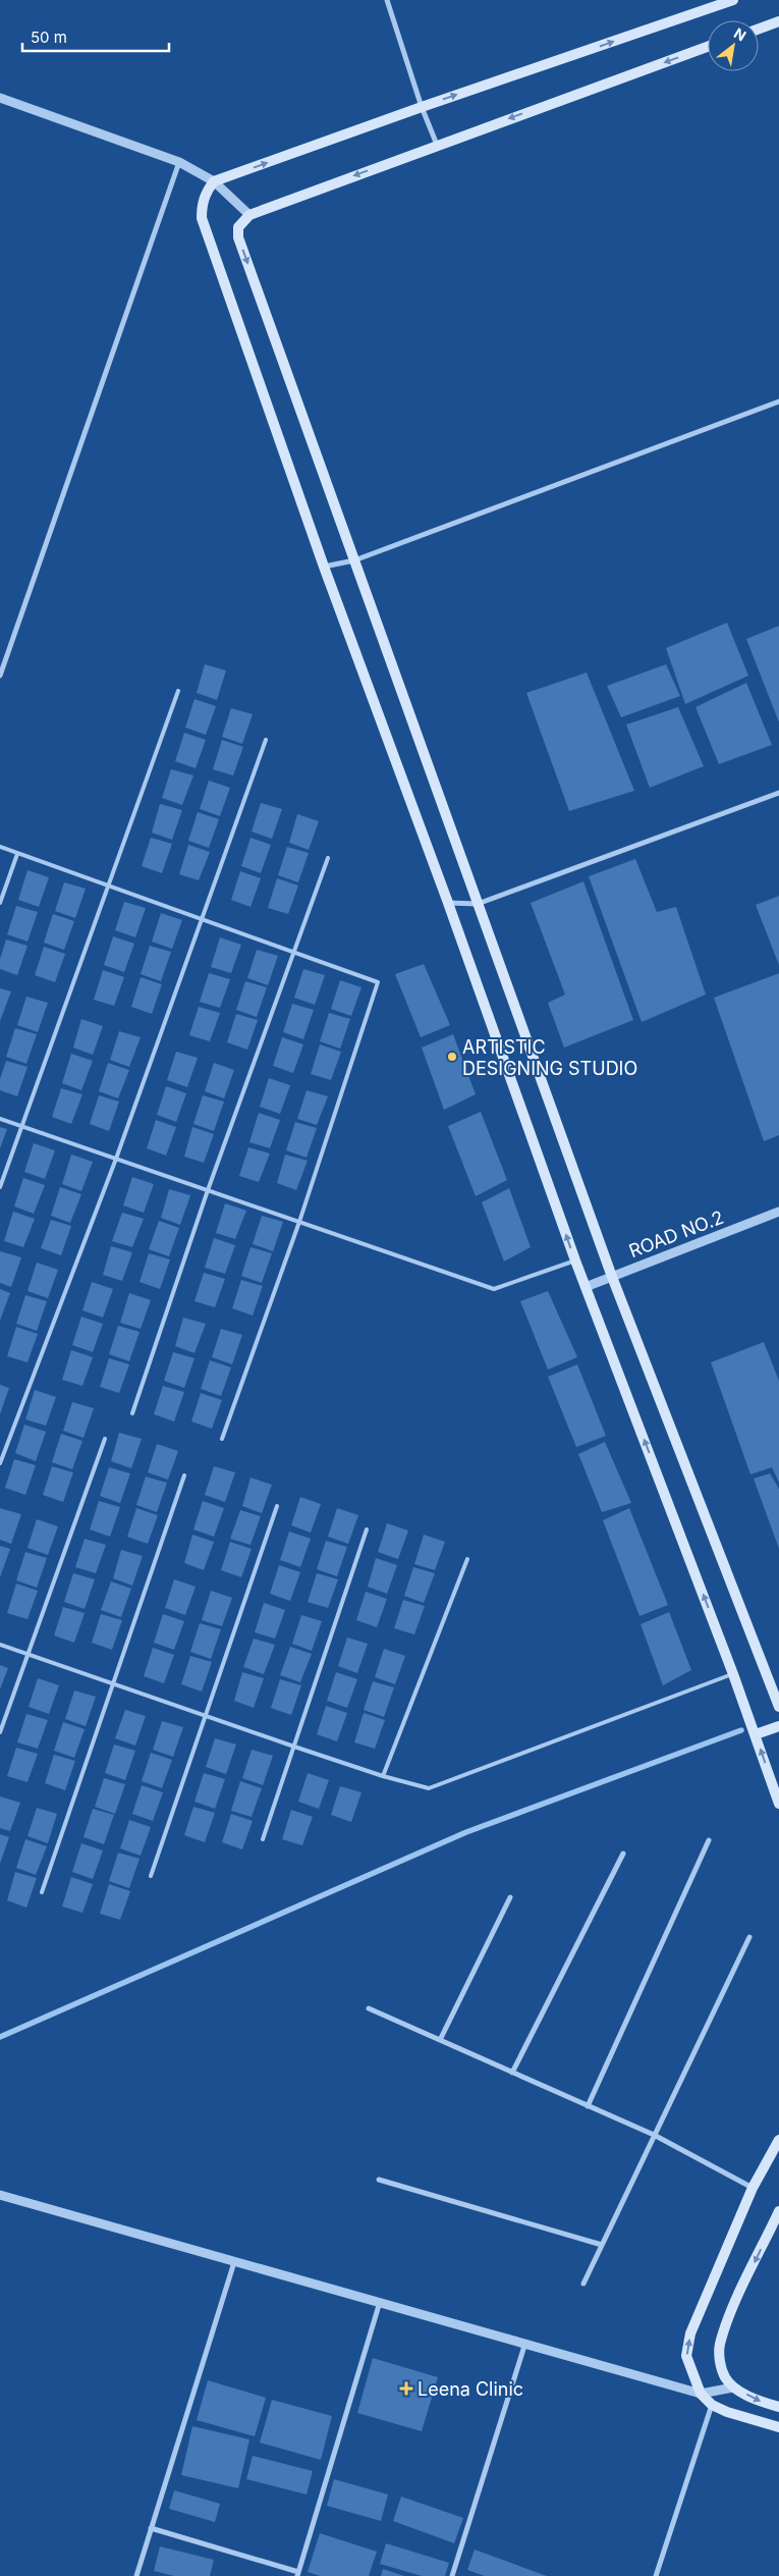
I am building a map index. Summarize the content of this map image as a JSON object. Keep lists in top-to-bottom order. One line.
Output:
{"streets":{"street":["ROAD NO.2"]},"places":{"other":["ARTISTIC DESIGNING STUDIO"],"health":["Leena Clinic"]},"scale_bar":"50 m","north":"top right"}
